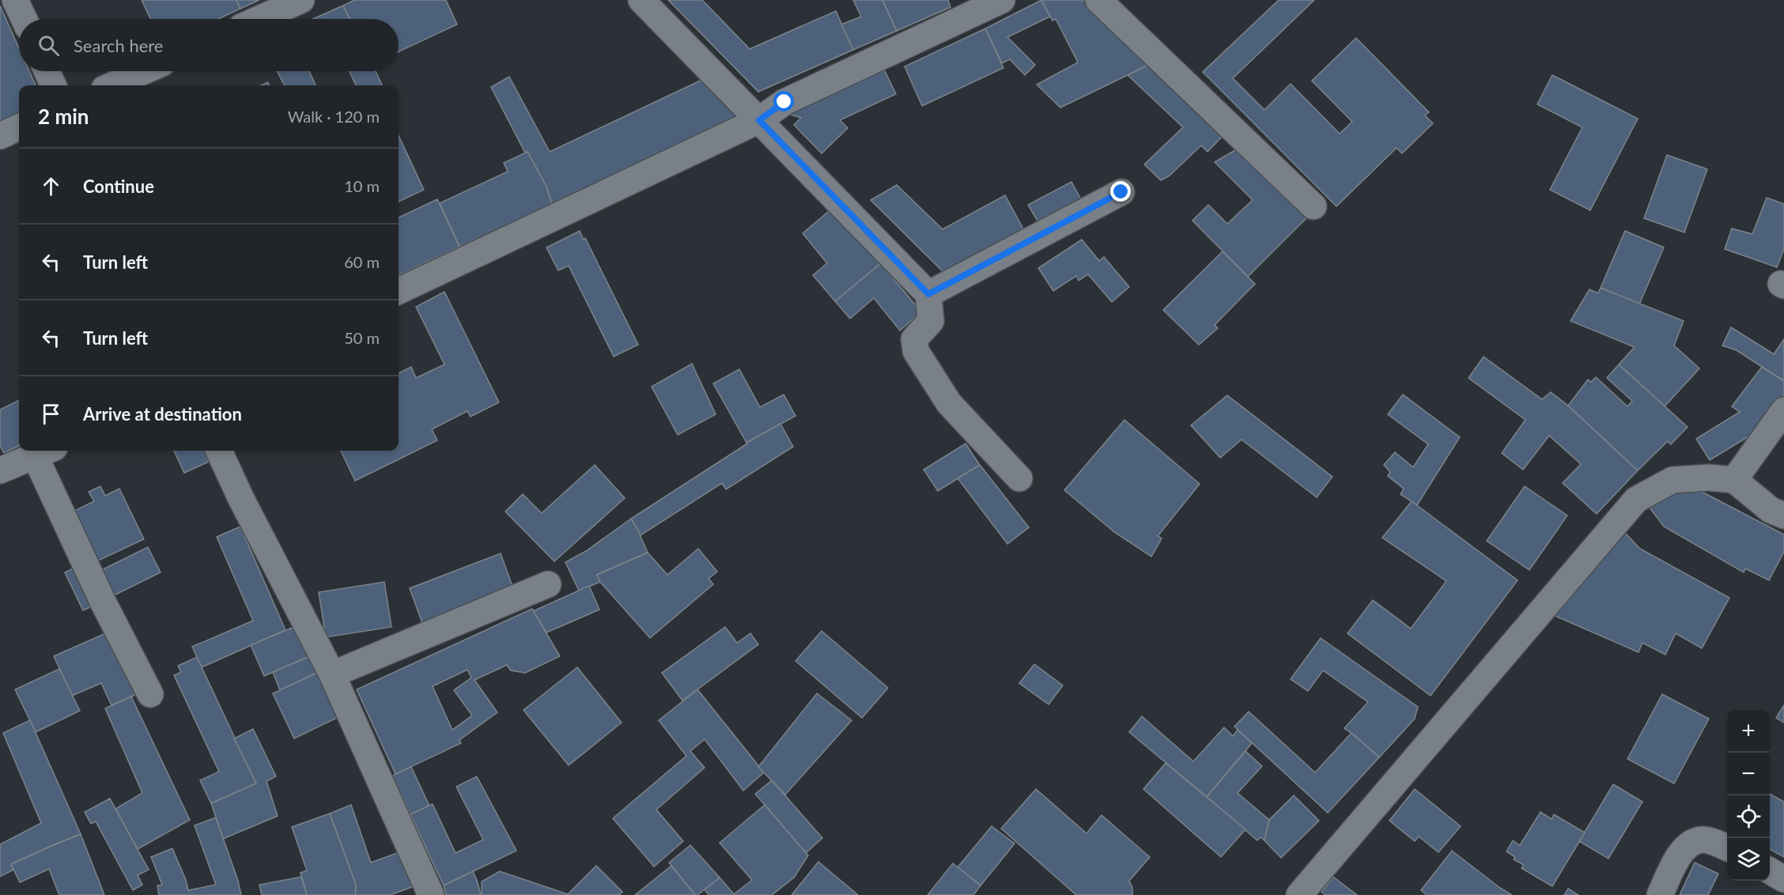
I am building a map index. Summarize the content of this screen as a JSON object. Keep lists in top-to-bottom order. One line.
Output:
{"page":{"search":"Search here","heading":["2 min","Walk · 120 m"],"list":[["Continue","10 m"],["Turn left","60 m"],["Turn left","50 m"],"Arrive at destination"],"map_buttons":["+","−"]}}
